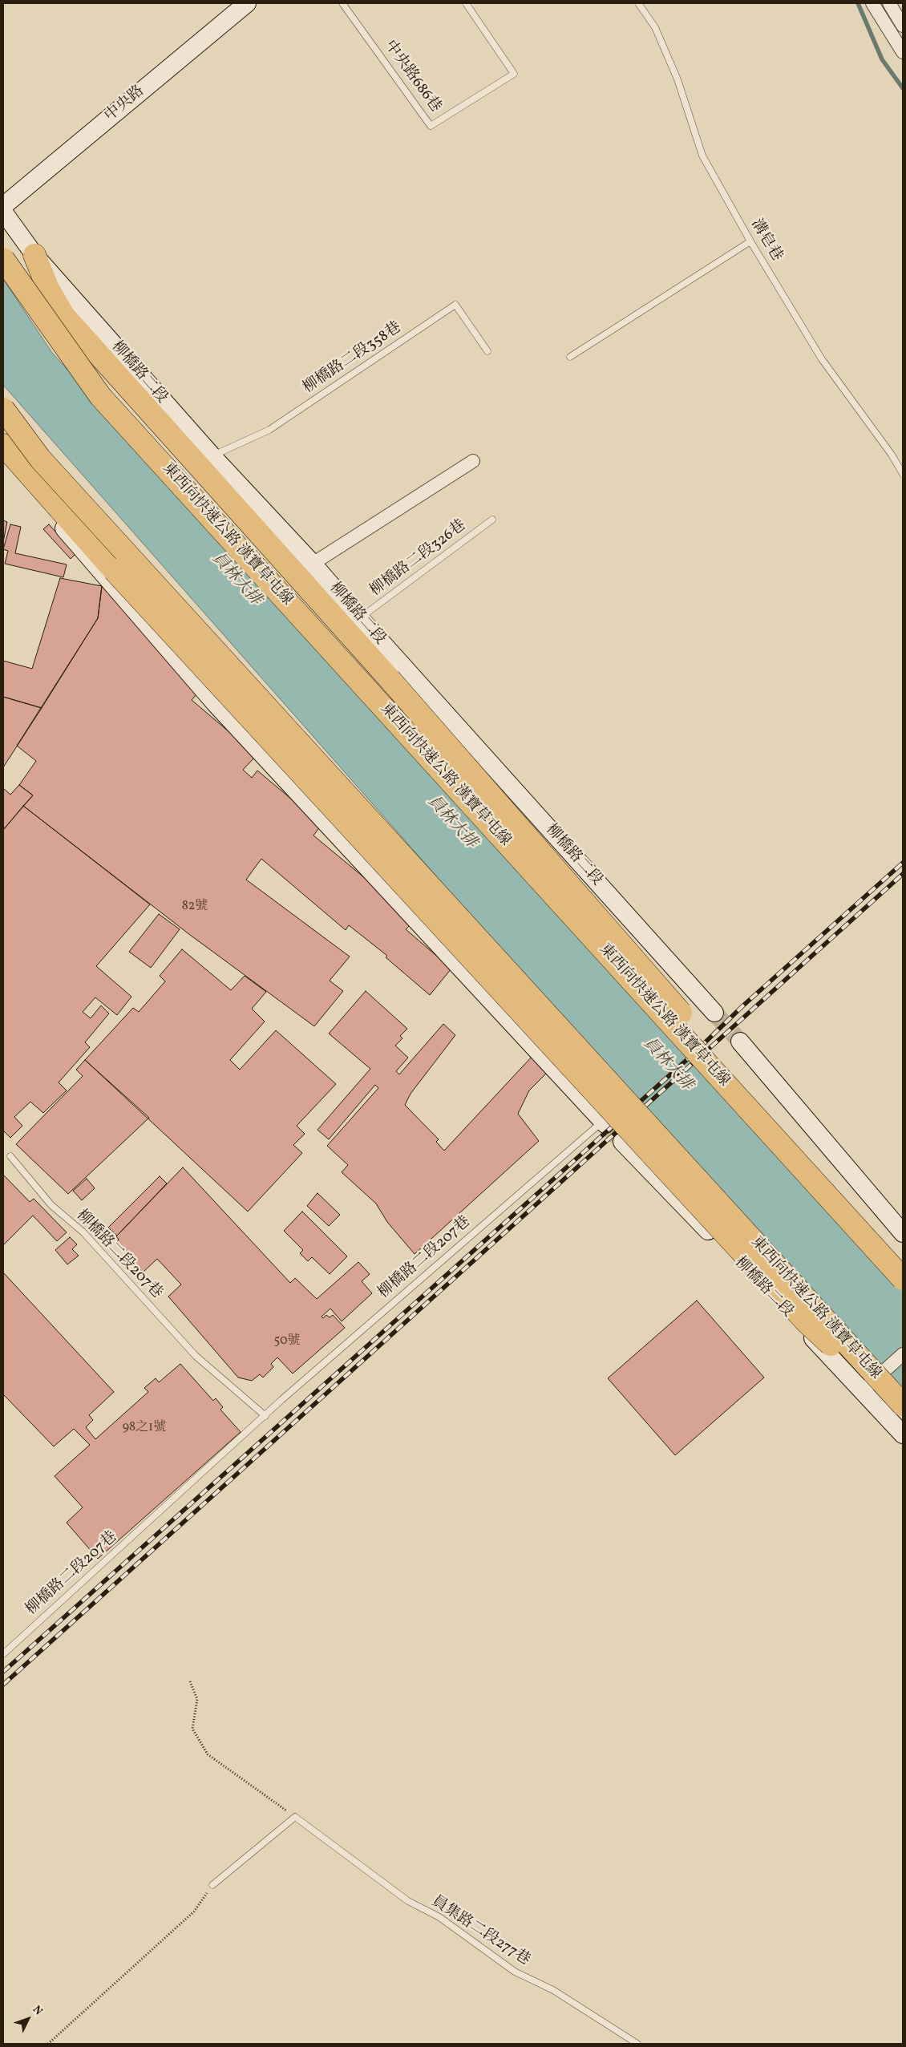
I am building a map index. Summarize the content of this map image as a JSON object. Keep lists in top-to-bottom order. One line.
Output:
{"streets":{"highway":["東西向快速公路 漢寶草屯線"],"main road":["中央路","柳橋路二段"],"lane":["中央路686巷","溝皂巷","柳橋路二段358巷","柳橋路二段326巷","柳橋路二段207巷","員集路二段277巷"]},"crossings":[["柳橋路二段358巷","柳橋路二段"],["柳橋路二段","柳橋路二段326巷"]],"water":["員林大排"],"house_numbers":["82號","50號","98之1號"],"north":"top right"}
